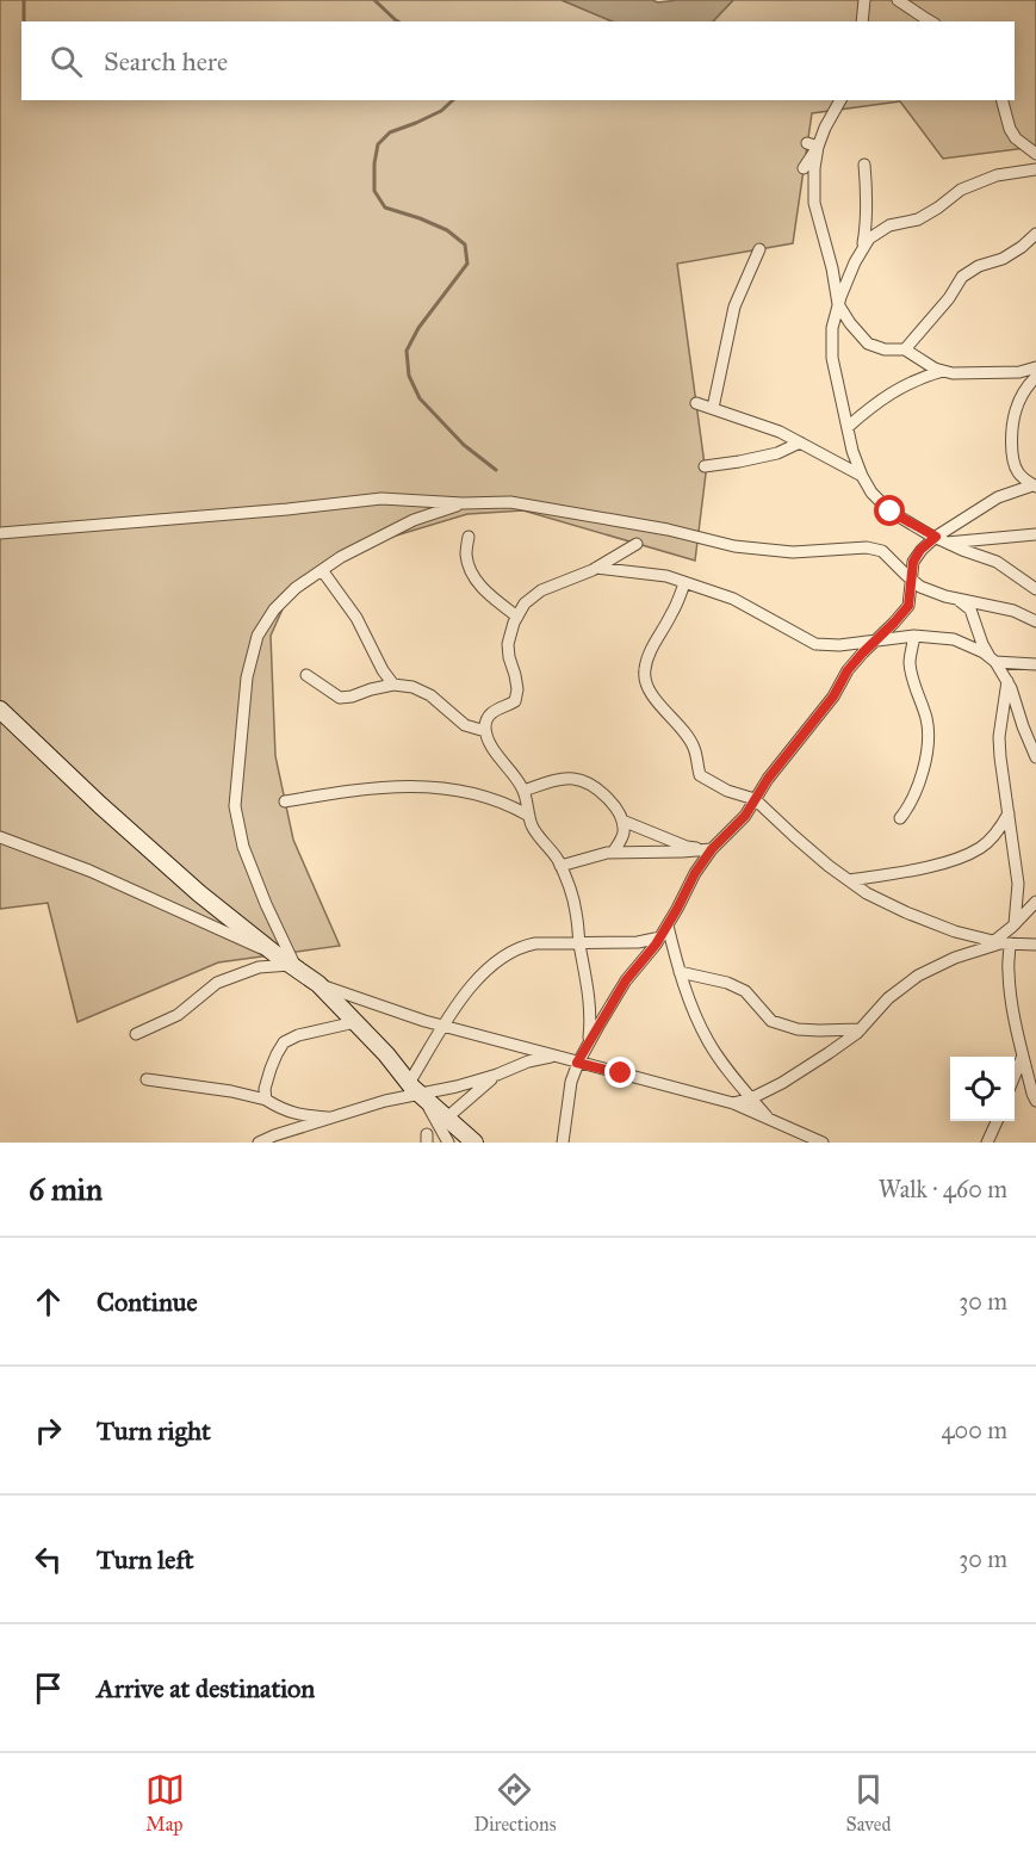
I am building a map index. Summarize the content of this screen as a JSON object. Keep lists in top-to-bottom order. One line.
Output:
{"page":{"search":"Search here","heading":["6 min","Walk · 460 m"],"list":[["Continue","30 m"],["Turn right","400 m"],["Turn left","30 m"],"Arrive at destination"],"nav":["Map","Directions","Saved"]}}
